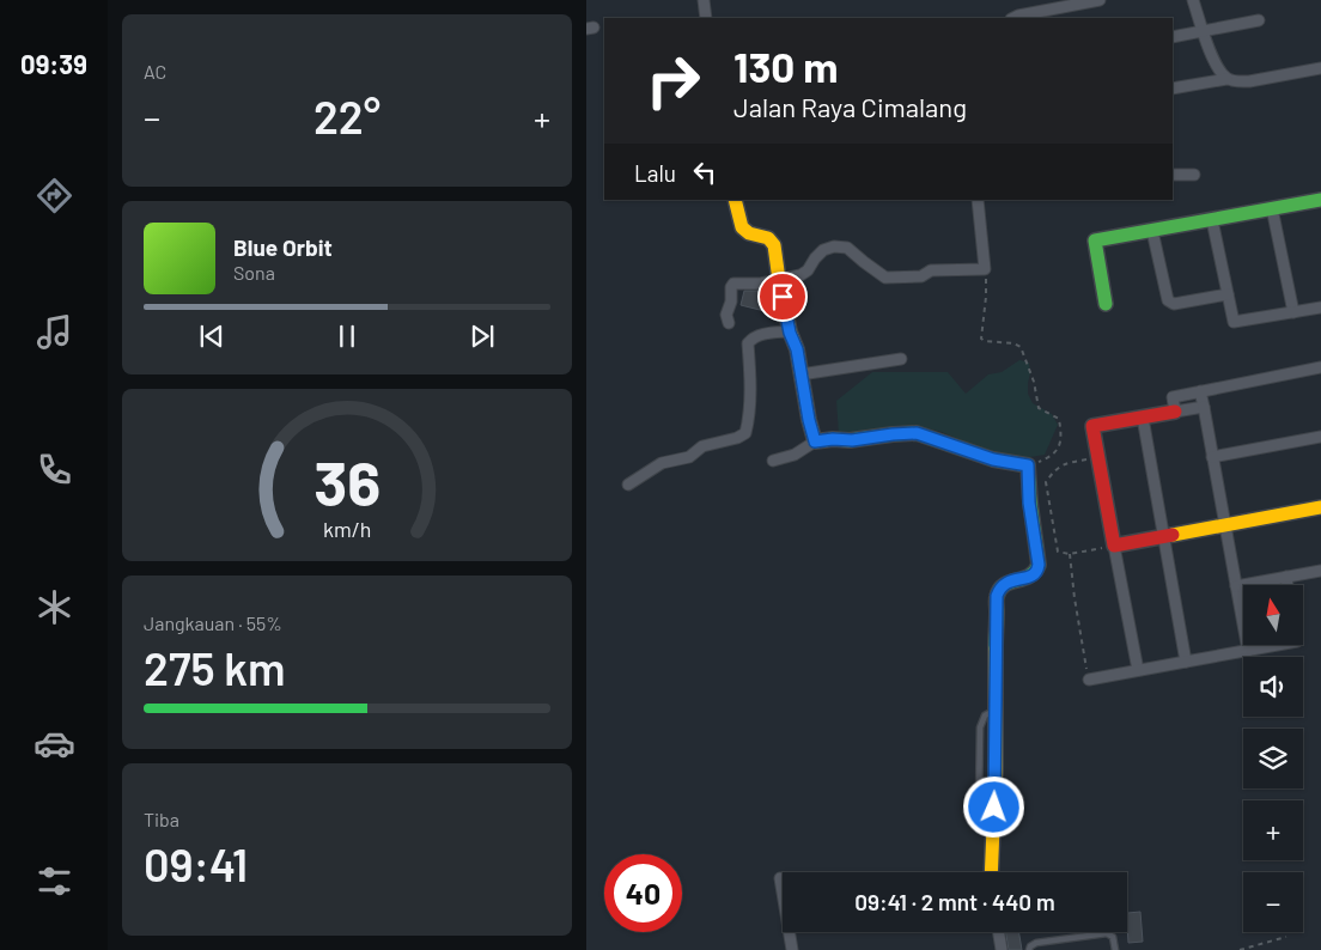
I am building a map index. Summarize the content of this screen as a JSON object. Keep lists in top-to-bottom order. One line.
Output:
{"north":"top","page":{"tabs":"09:39","tile":["AC",["Jangkauan · 55%","275 km"],["Tiba","09:41"]],"turn":["130 m","Jalan Raya Cimalang"],"heat":["−","22°","+"],"then":"Lalu","song":["Blue Orbit","Sona"],"map_buttons":["+","−"],"limit":"40","trip":"09:41 · 2 mnt · 440 m","gauge":["36","km/h"]}}
